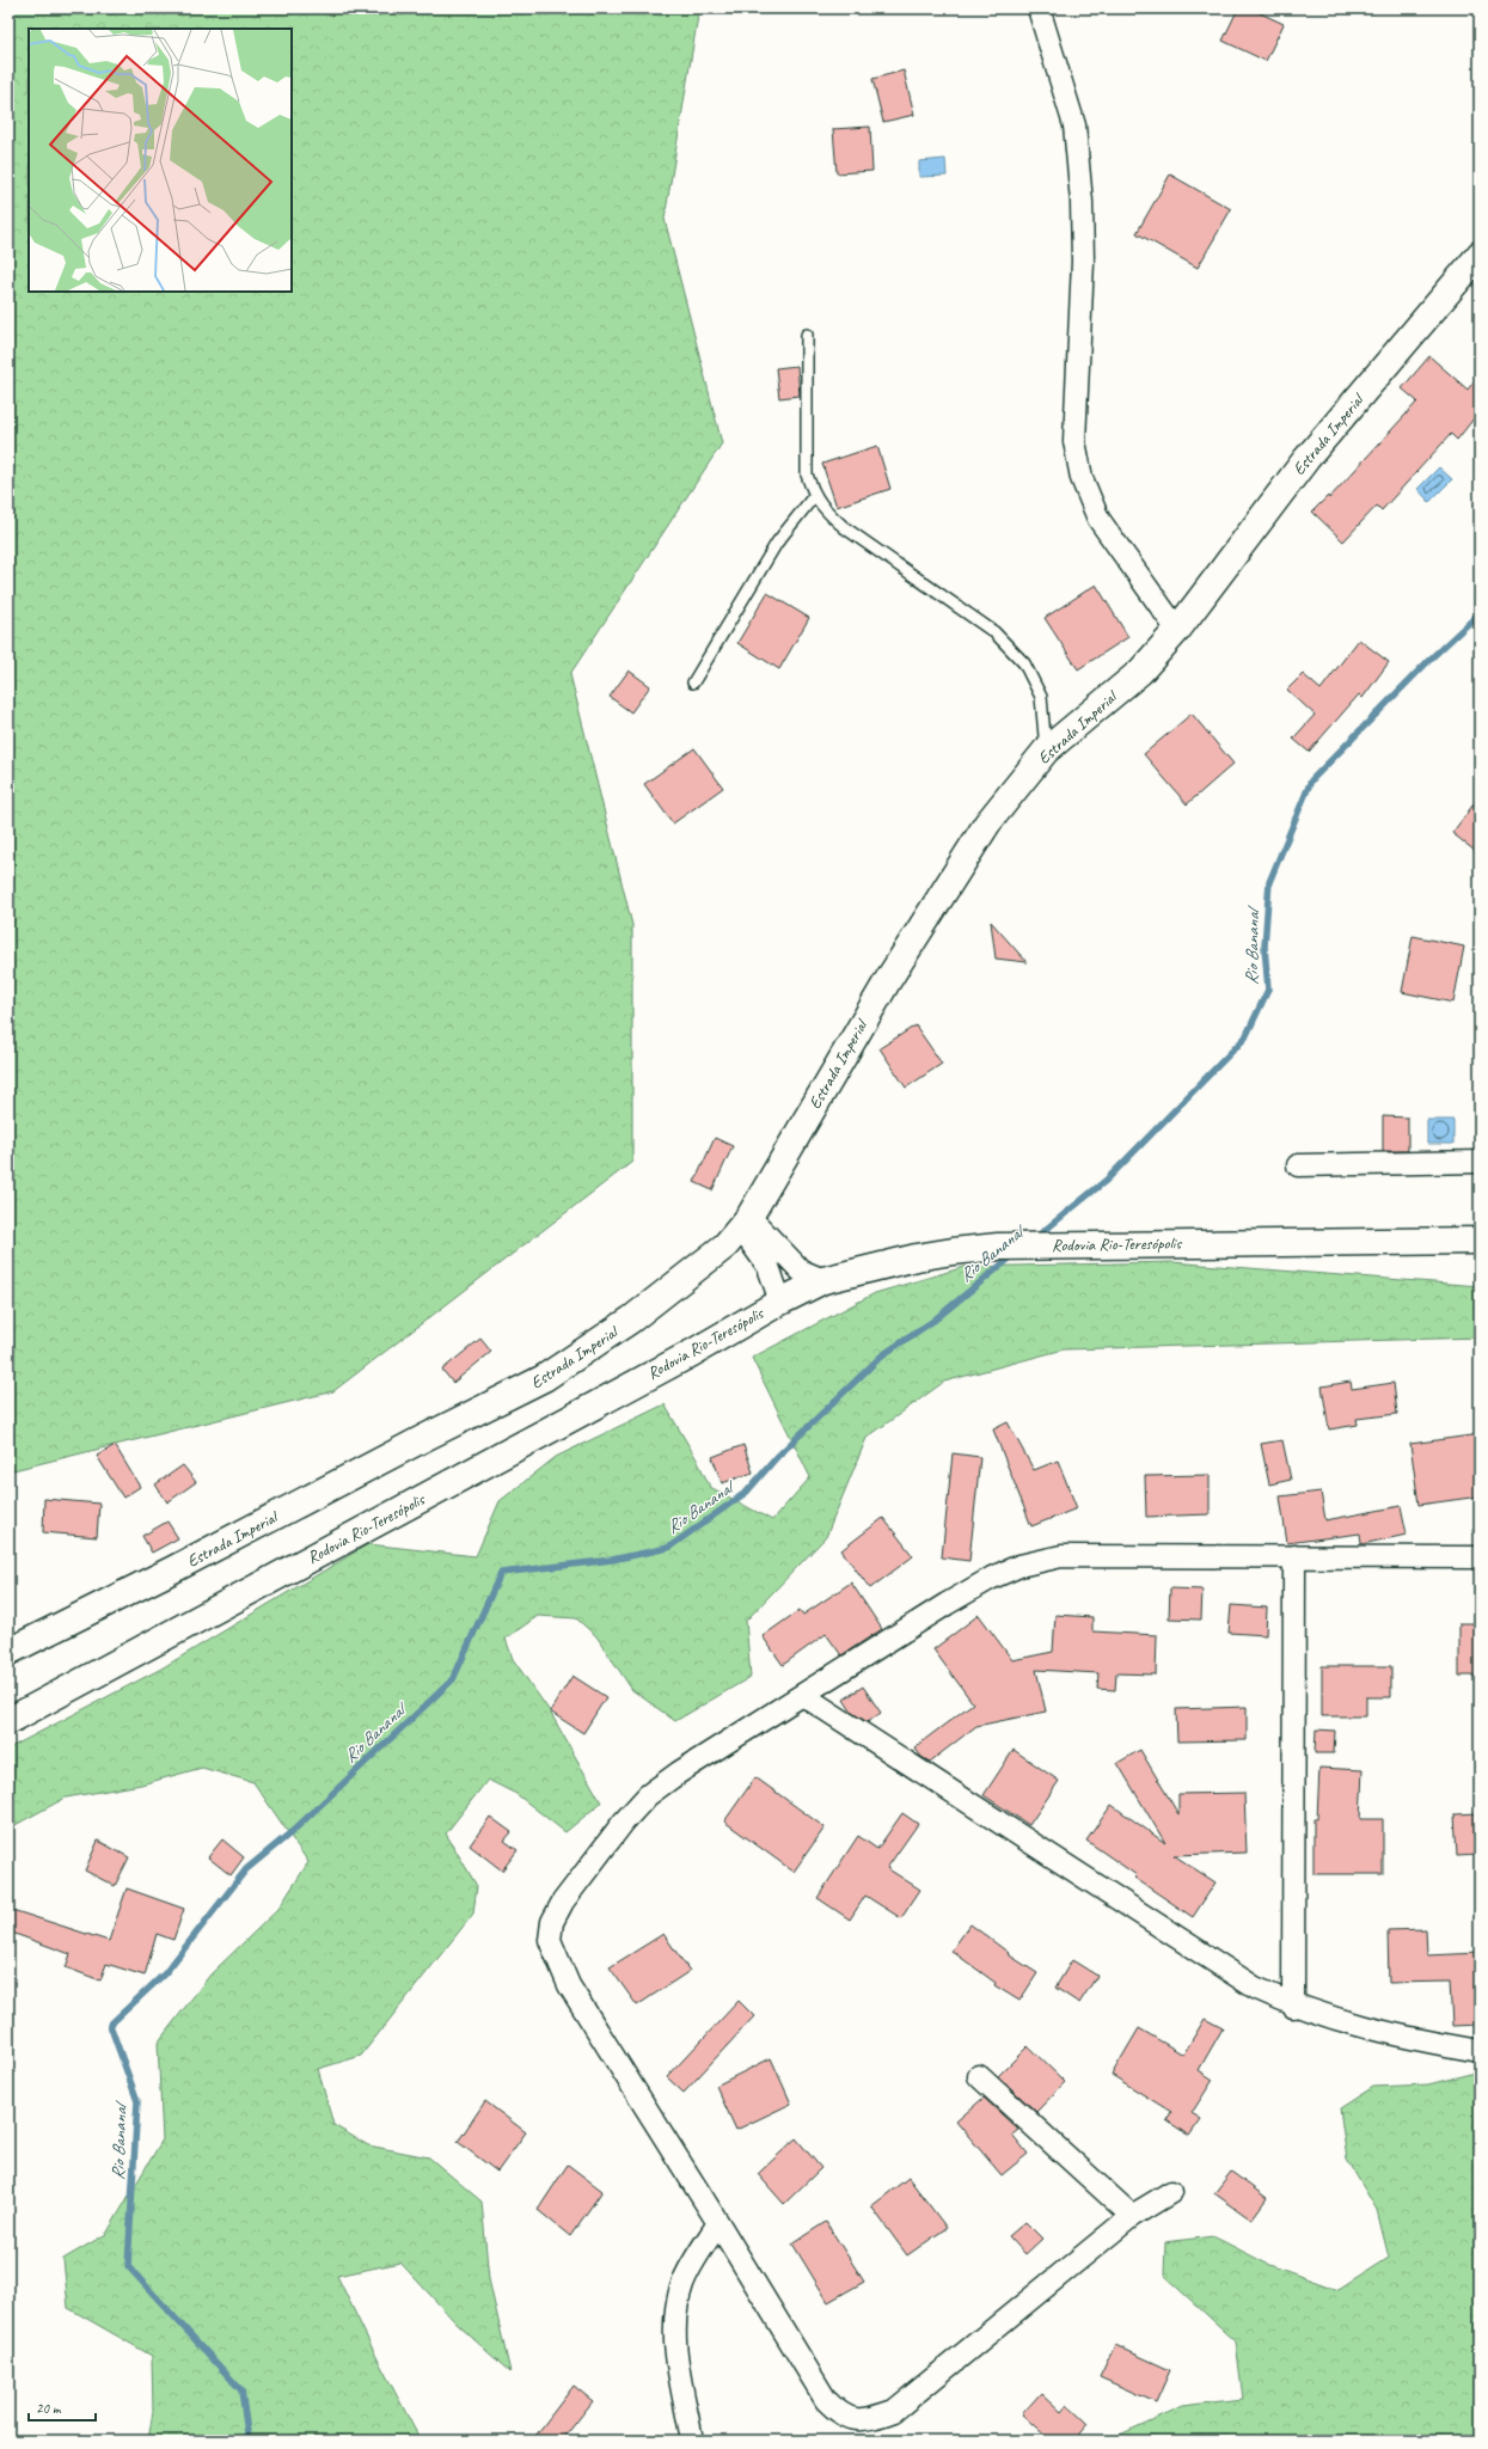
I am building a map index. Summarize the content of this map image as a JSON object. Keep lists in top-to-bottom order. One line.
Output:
{"streets":{"main road":["Estrada Imperial","Rodovia Rio-Teresópolis"]},"water":["Rio Bananal"],"scale_bar":"20 m"}
